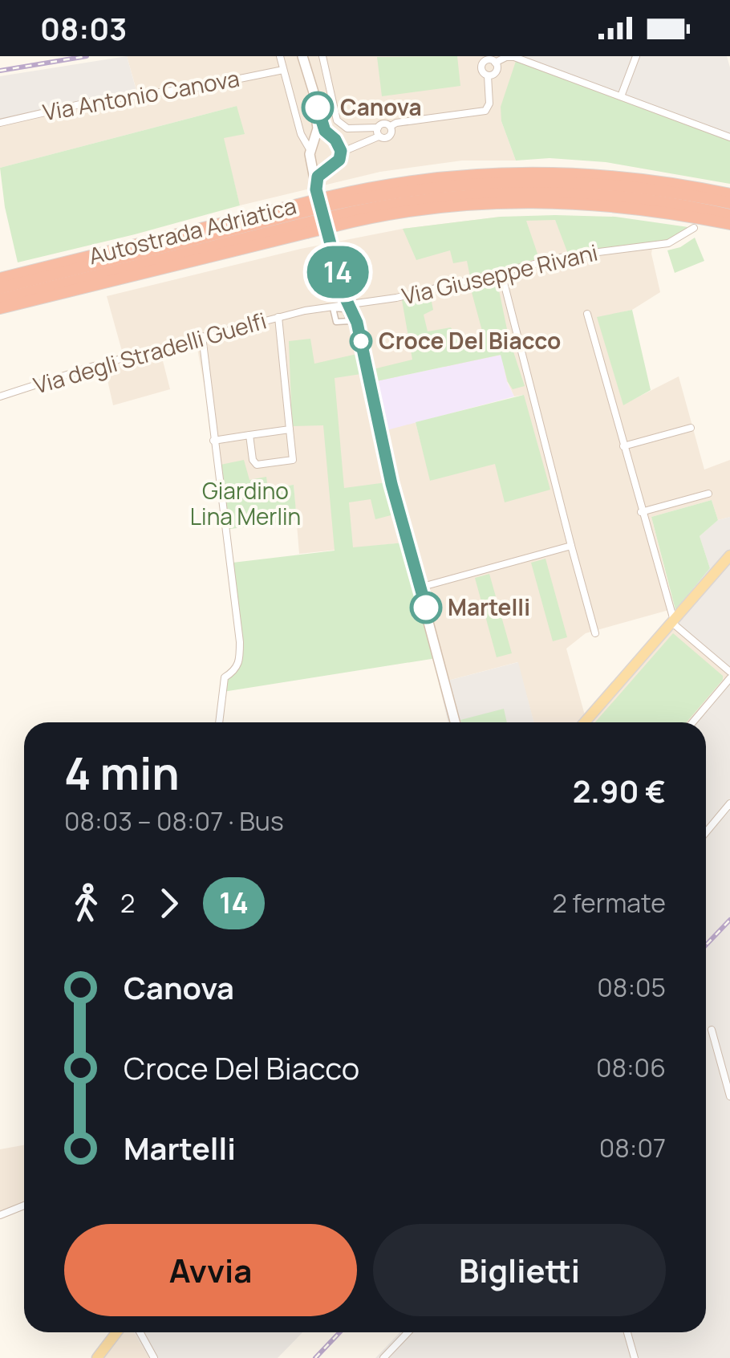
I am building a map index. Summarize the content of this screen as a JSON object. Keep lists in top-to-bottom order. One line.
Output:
{"streets":{"highway":["Autostrada Adriatica"],"street":["Via Antonio Canova","Via Giuseppe Rivani","Via degli Stradelli Guelfi"]},"crossings":[["Via Giuseppe Rivani","Via degli Stradelli Guelfi"]],"parks":["Giardino Lina Merlin"],"places":["Canova","Croce Del Biacco","Martelli"],"lines":["bus line 14"],"page":{"status":"08:03","on_map":"14","heading":["4 min","08:03 – 08:07 · Bus","2.90 €"],"legs":["2","14","2 fermate"],"list":[{"name":"Canova","value":"08:05"},{"name":"Croce Del Biacco","value":"08:06"},{"name":"Martelli","value":"08:07"}],"buttons":["Avvia","Biglietti"]}}
